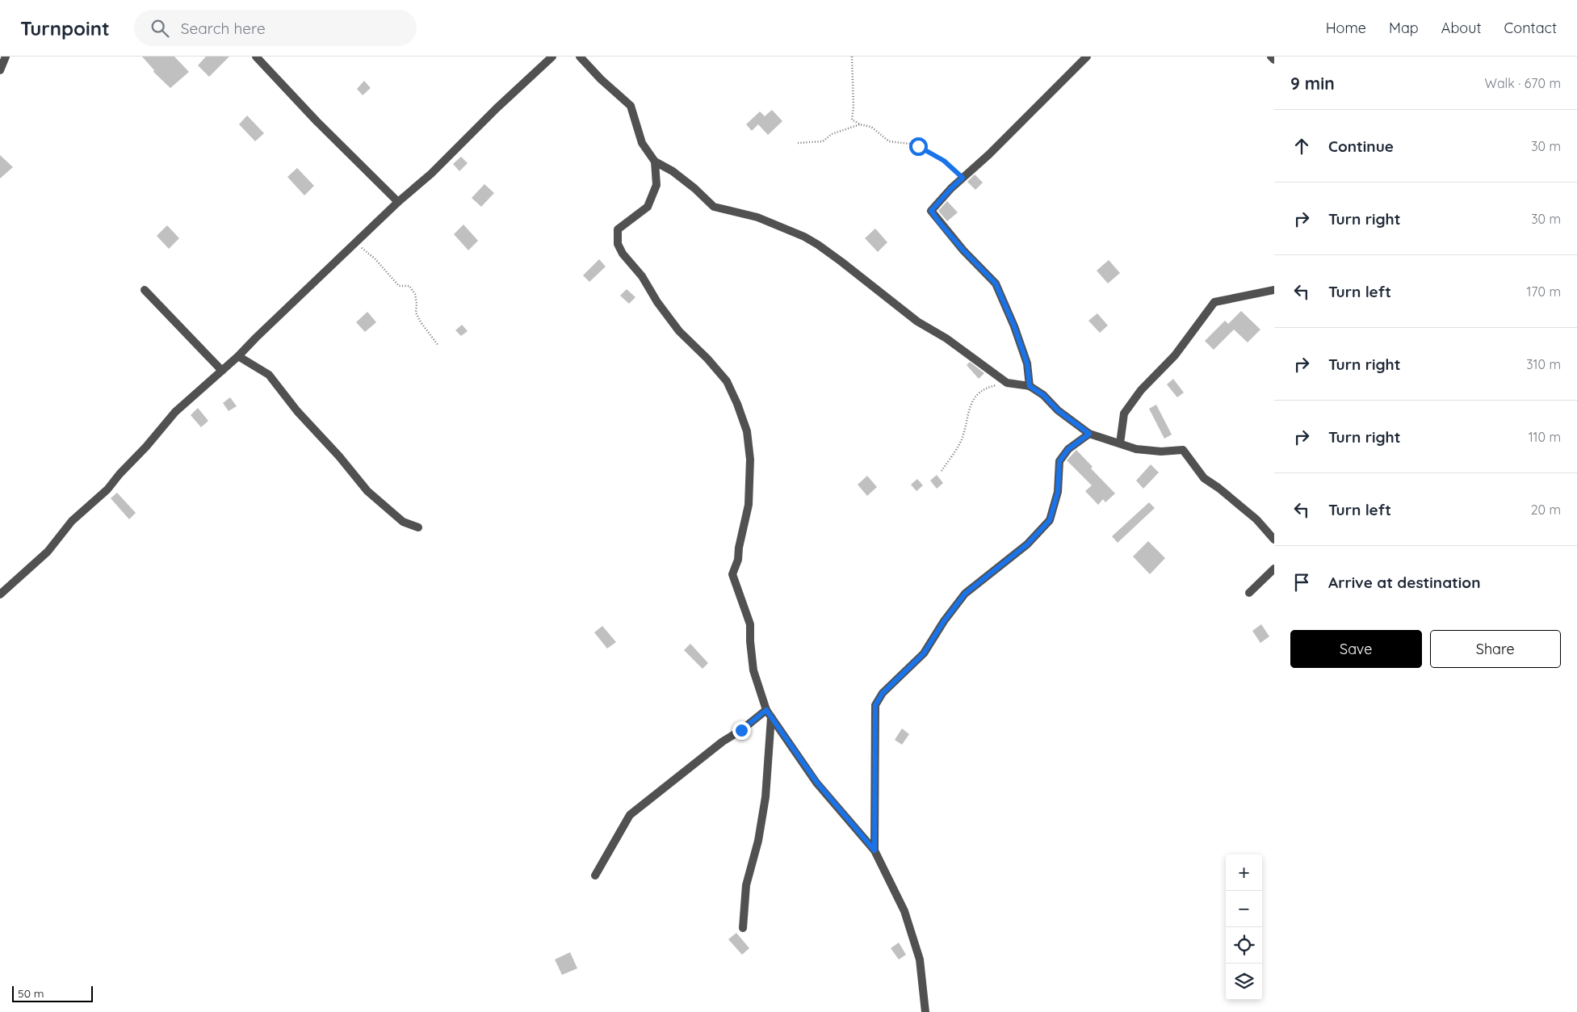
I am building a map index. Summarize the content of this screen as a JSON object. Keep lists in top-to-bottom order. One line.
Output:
{"scale_bar":"50 m","page":{"header":"Turnpoint","search":"Search here","nav":["Home","Map","About","Contact"],"heading":["9 min","Walk · 670 m"],"list":[["Continue","30 m"],["Turn right","30 m"],["Turn left","170 m"],["Turn right","310 m"],["Turn right","110 m"],["Turn left","20 m"],"Arrive at destination"],"buttons":["Save","Share"],"map_buttons":["+","−"],"scale":"50 m"}}
